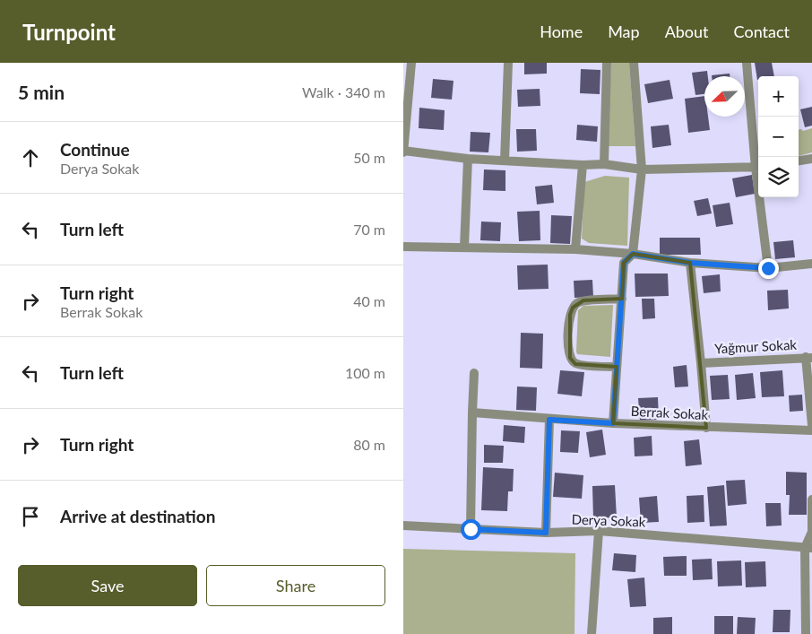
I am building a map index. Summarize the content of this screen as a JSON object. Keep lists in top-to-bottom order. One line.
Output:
{"streets":{"street":["Yağmur Sokak","Berrak Sokak","Derya Sokak"]},"north":"bottom left","page":{"header":"Turnpoint","nav":["Home","Map","About","Contact"],"heading":["5 min","Walk · 340 m"],"map_buttons":["+","−"],"list":[["Continue","Derya Sokak","50 m"],["Turn left","70 m"],["Turn right","Berrak Sokak","40 m"],["Turn left","100 m"],["Turn right","80 m"],"Arrive at destination"],"buttons":["Save","Share"]}}
